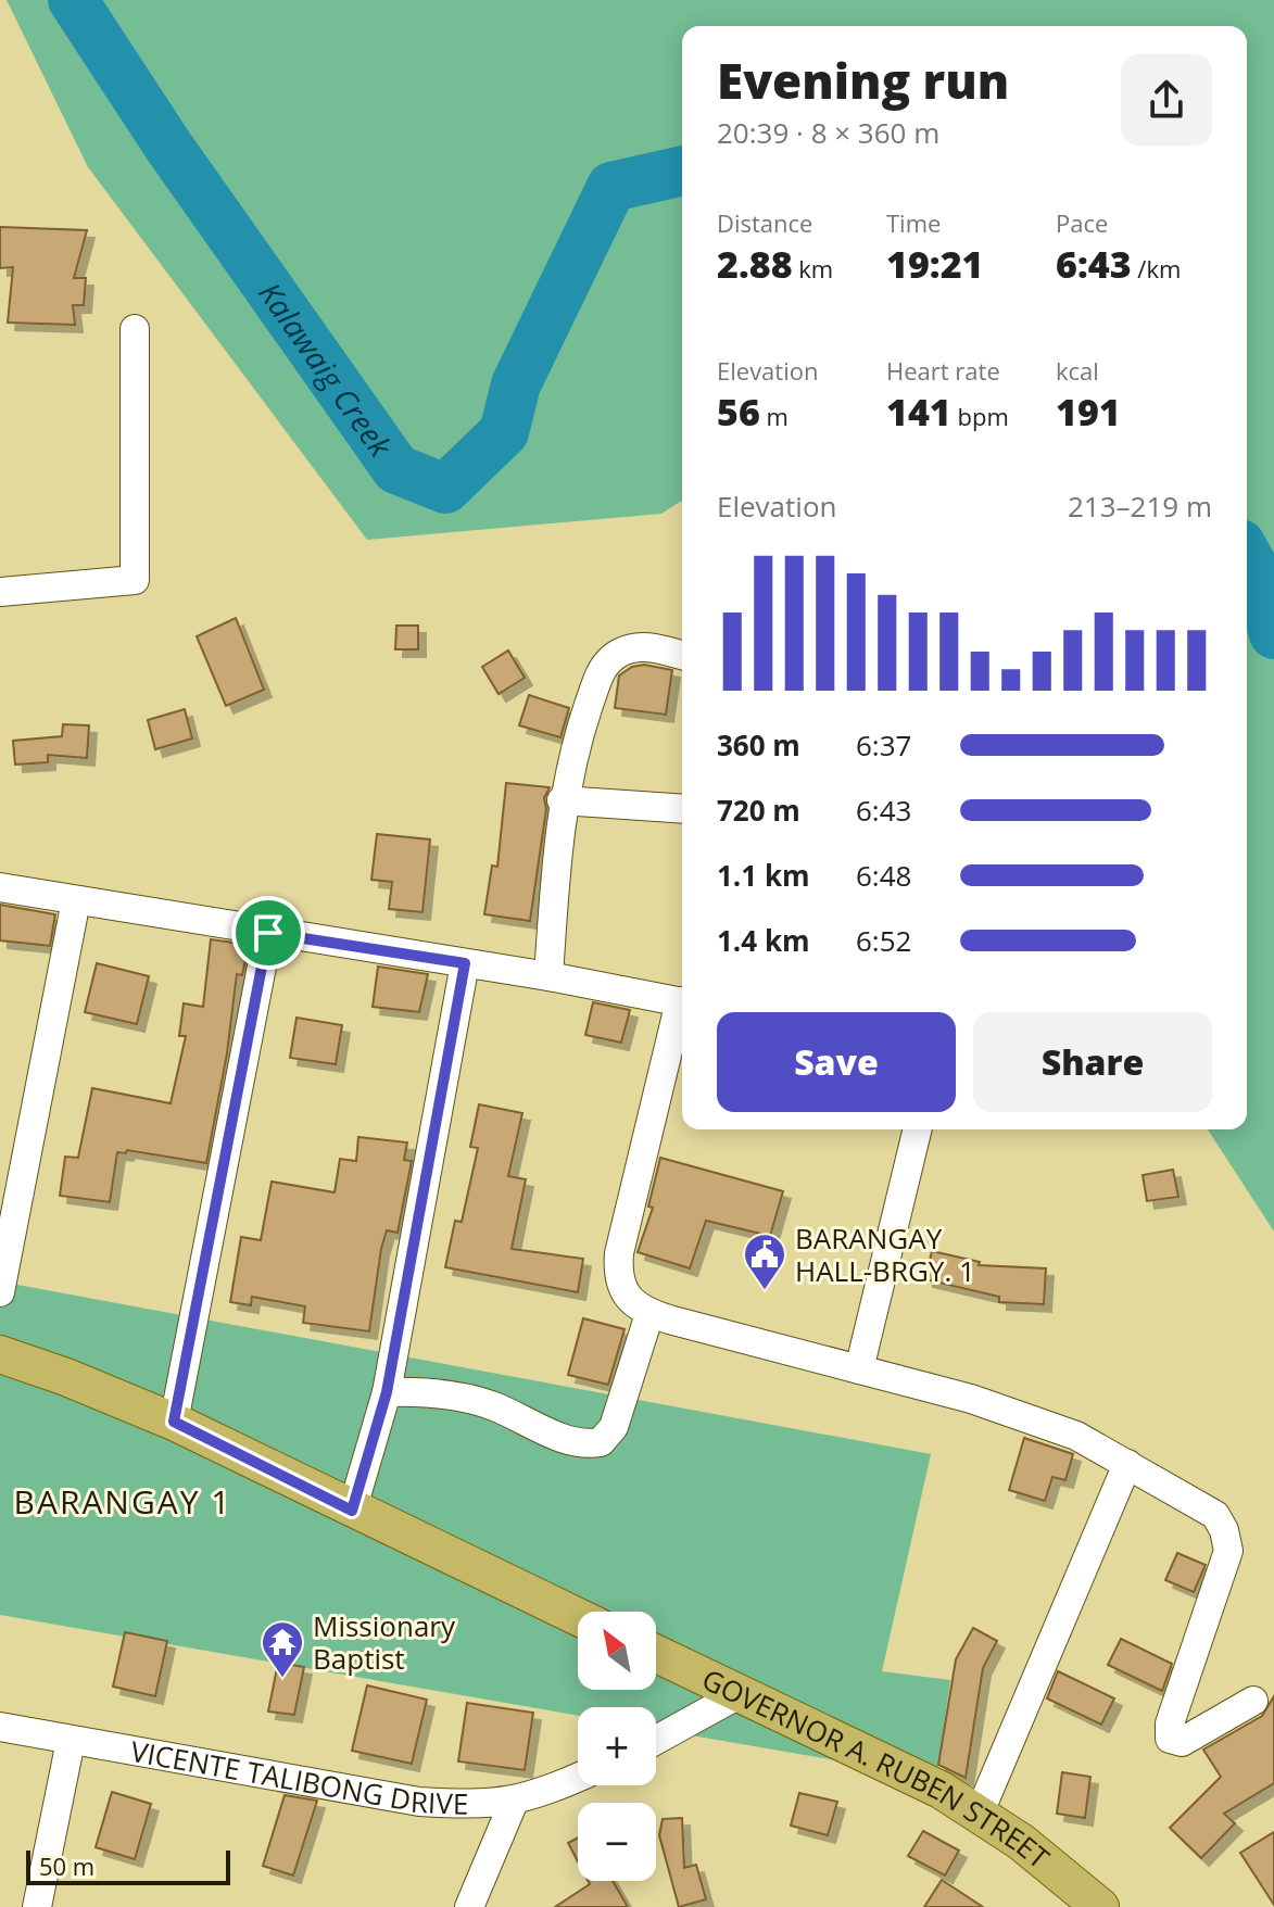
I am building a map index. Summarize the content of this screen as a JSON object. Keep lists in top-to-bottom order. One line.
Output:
{"streets":{"main road":["GOVERNOR A. RUBEN STREET"],"street":["VICENTE TALIBONG DRIVE"]},"districts":["BARANGAY 1"],"water":["Kalawaig Creek"],"places":{"public building":["BARANGAY HALL-BRGY. 1"],"temple":["Missionary Baptist"]},"scale_bar":"50 m","north":"top left","page":{"heading":["Evening run","20:39 · 8 × 360 m"],"stats":[["Distance","2.88 km"],["Time","19:21"],["Pace","6:43 /km"],["Elevation","56 m"],["Heart rate","141 bpm"],["kcal","191"]],"chart":["Elevation","213–219 m"],"list":[{"name":"360 m","note":"6:37"},{"name":"720 m","note":"6:43"},{"name":"1.1 km","note":"6:48"},{"name":"1.4 km","note":"6:52"}],"buttons":["Save","Share"],"map_buttons":["+","−"],"scale":"50 m"}}
